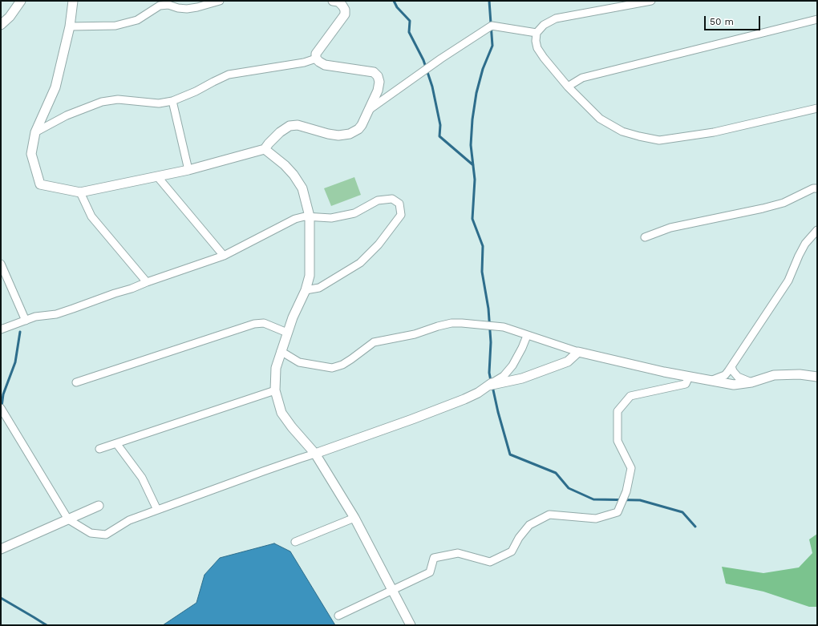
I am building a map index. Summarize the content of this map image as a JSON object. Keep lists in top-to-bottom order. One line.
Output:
{"scale_bar":"50 m"}
